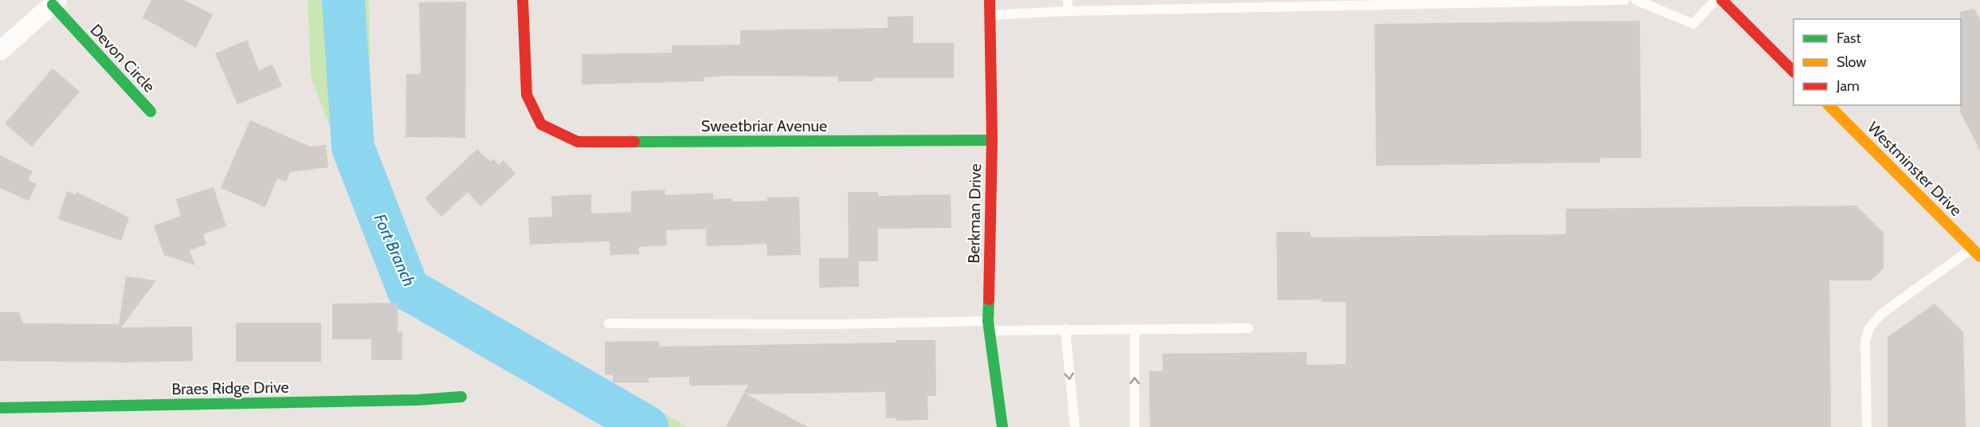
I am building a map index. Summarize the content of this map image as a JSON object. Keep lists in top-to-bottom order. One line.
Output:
{"streets":{"street":["Devon Circle","Sweetbriar Avenue","Westminster Drive","Berkman Drive","Braes Ridge Drive"]},"crossings":[["Sweetbriar Avenue","Berkman Drive"]],"water":["Fort Branch"],"legend":["Fast","Slow","Jam"]}
